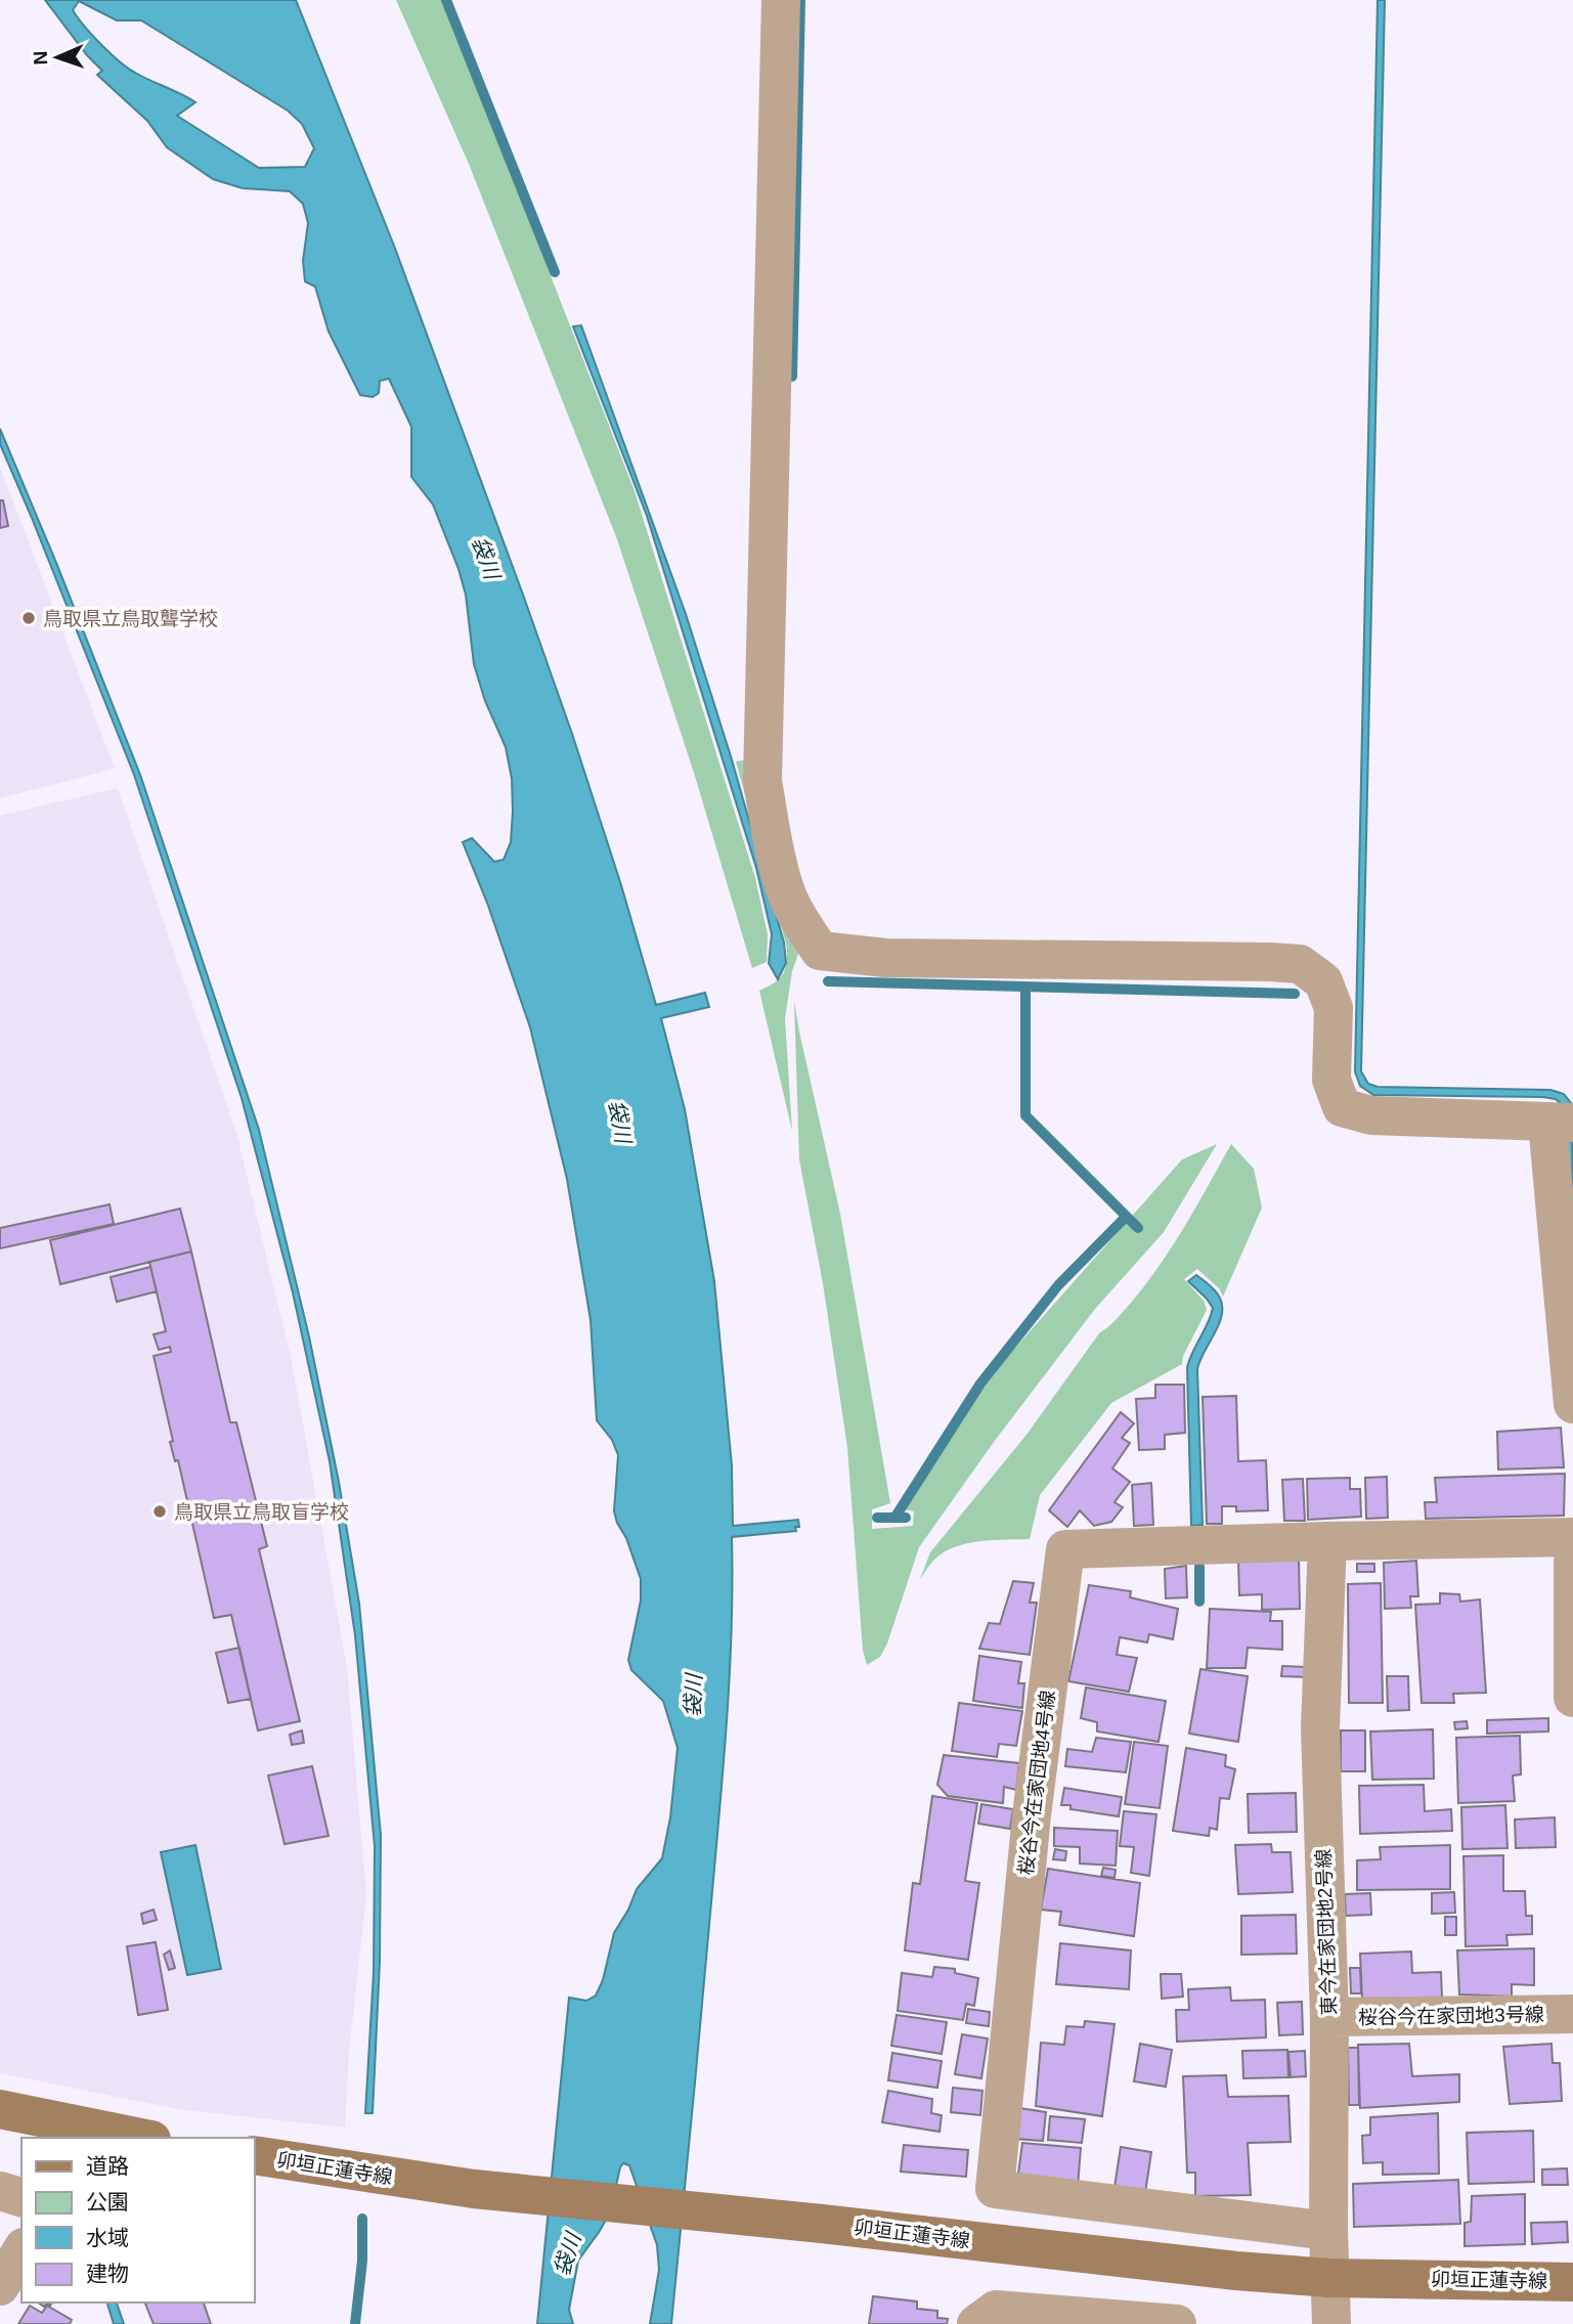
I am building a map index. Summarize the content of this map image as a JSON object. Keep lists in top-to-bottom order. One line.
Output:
{"streets":{"main road":["卯垣正蓮寺線"],"street":["桜谷今在家団地4号線","東今在家団地2号線","桜谷今在家団地3号線"]},"crossings":[["桜谷今在家団地4号線","東今在家団地2号線"],["東今在家団地2号線","桜谷今在家団地3号線"],["東今在家団地2号線","卯垣正蓮寺線"]],"water":["袋川"],"places":["鳥取県立鳥取聾学校","鳥取県立鳥取盲学校"],"legend":["道路","公園","水域","建物"],"north":"left"}
